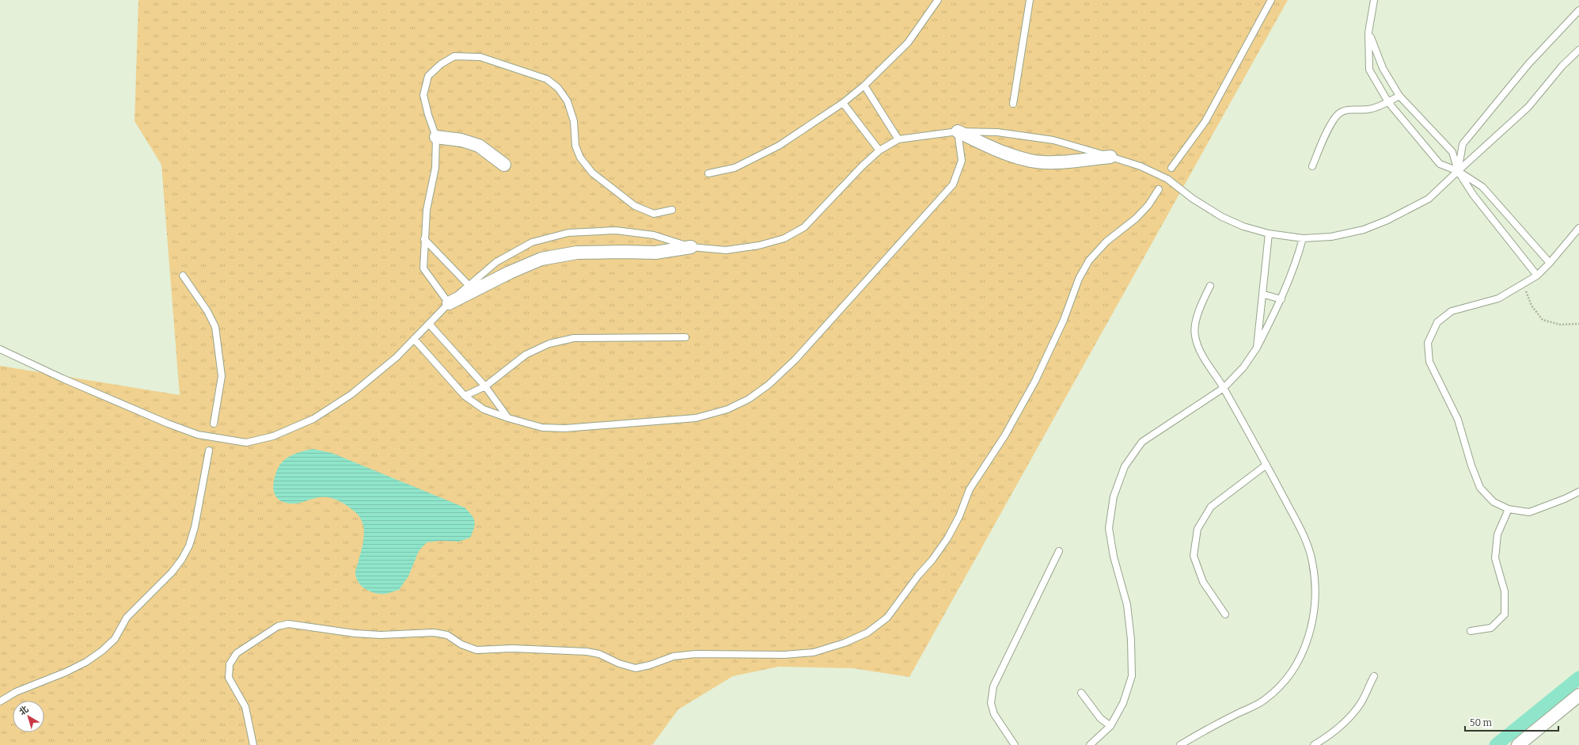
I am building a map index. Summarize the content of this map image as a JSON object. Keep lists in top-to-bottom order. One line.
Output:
{"scale_bar":"50 m","north":"top left"}
